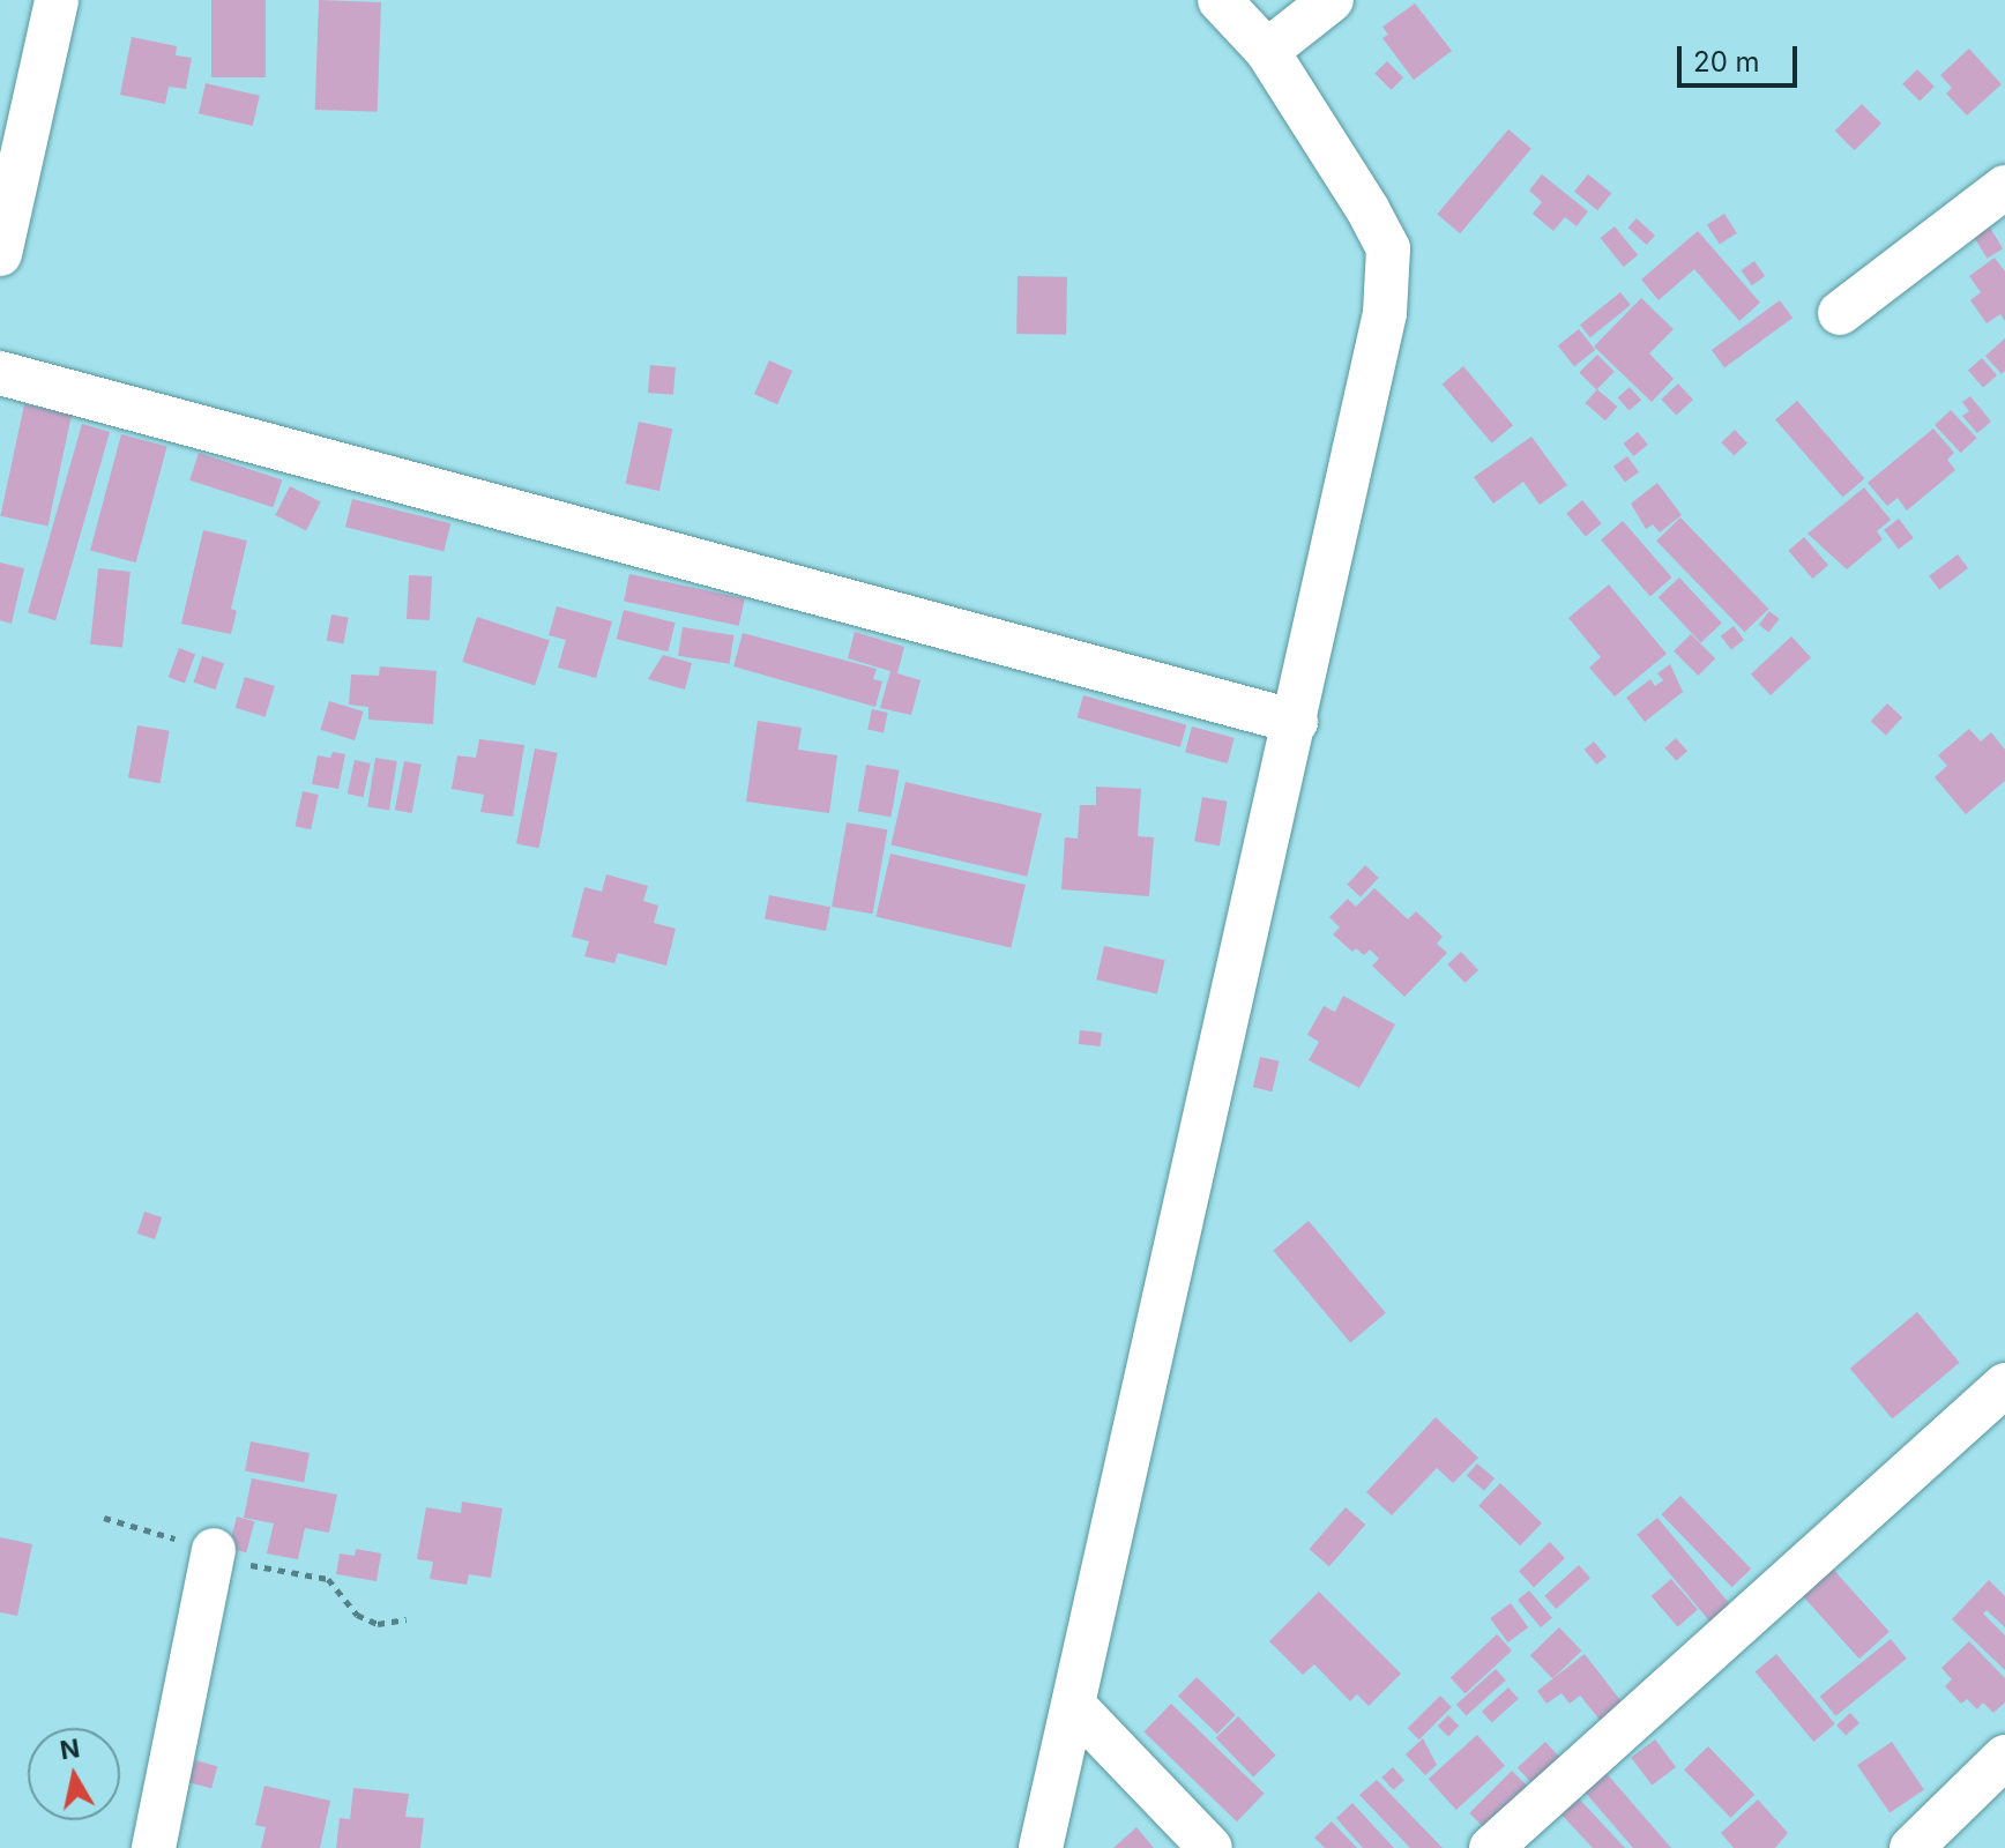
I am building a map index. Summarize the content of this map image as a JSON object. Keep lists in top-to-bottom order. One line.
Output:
{"scale_bar":"20 m","north":"top"}
